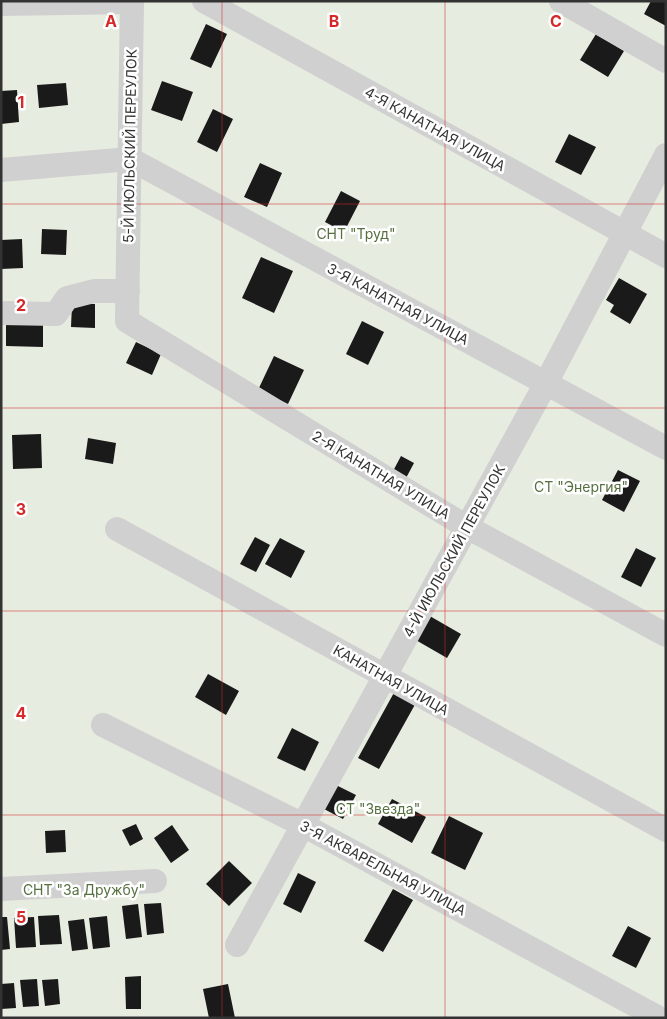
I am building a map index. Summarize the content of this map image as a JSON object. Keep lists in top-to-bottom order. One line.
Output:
{"streets":{"lane":["4-Я КАНАТНАЯ УЛИЦА","5-Й ИЮЛЬСКИЙ ПЕРЕУЛОК","3-Я КАНАТНАЯ УЛИЦА","2-Я КАНАТНАЯ УЛИЦА","4-Й ИЮЛЬСКИЙ ПЕРЕУЛОК","КАНАТНАЯ УЛИЦА","3-Я АКВАРЕЛЬНАЯ УЛИЦА"]},"crossings":[["4-Я КАНАТНАЯ УЛИЦА","4-Й ИЮЛЬСКИЙ ПЕРЕУЛОК"],["5-Й ИЮЛЬСКИЙ ПЕРЕУЛОК","3-Я КАНАТНАЯ УЛИЦА"],["5-Й ИЮЛЬСКИЙ ПЕРЕУЛОК","2-Я КАНАТНАЯ УЛИЦА"],["3-Я КАНАТНАЯ УЛИЦА","4-Й ИЮЛЬСКИЙ ПЕРЕУЛОК"],["2-Я КАНАТНАЯ УЛИЦА","4-Й ИЮЛЬСКИЙ ПЕРЕУЛОК"],["4-Й ИЮЛЬСКИЙ ПЕРЕУЛОК","КАНАТНАЯ УЛИЦА"],["4-Й ИЮЛЬСКИЙ ПЕРЕУЛОК","3-Я АКВАРЕЛЬНАЯ УЛИЦА"]],"parks":["СНТ \"Труд\"","СТ \"Энергия\"","СТ \"Звезда\"","СНТ \"За Дружбу\""],"grid":{"columns":["A","B","C"],"rows":["1","2","3","4","5"]}}
